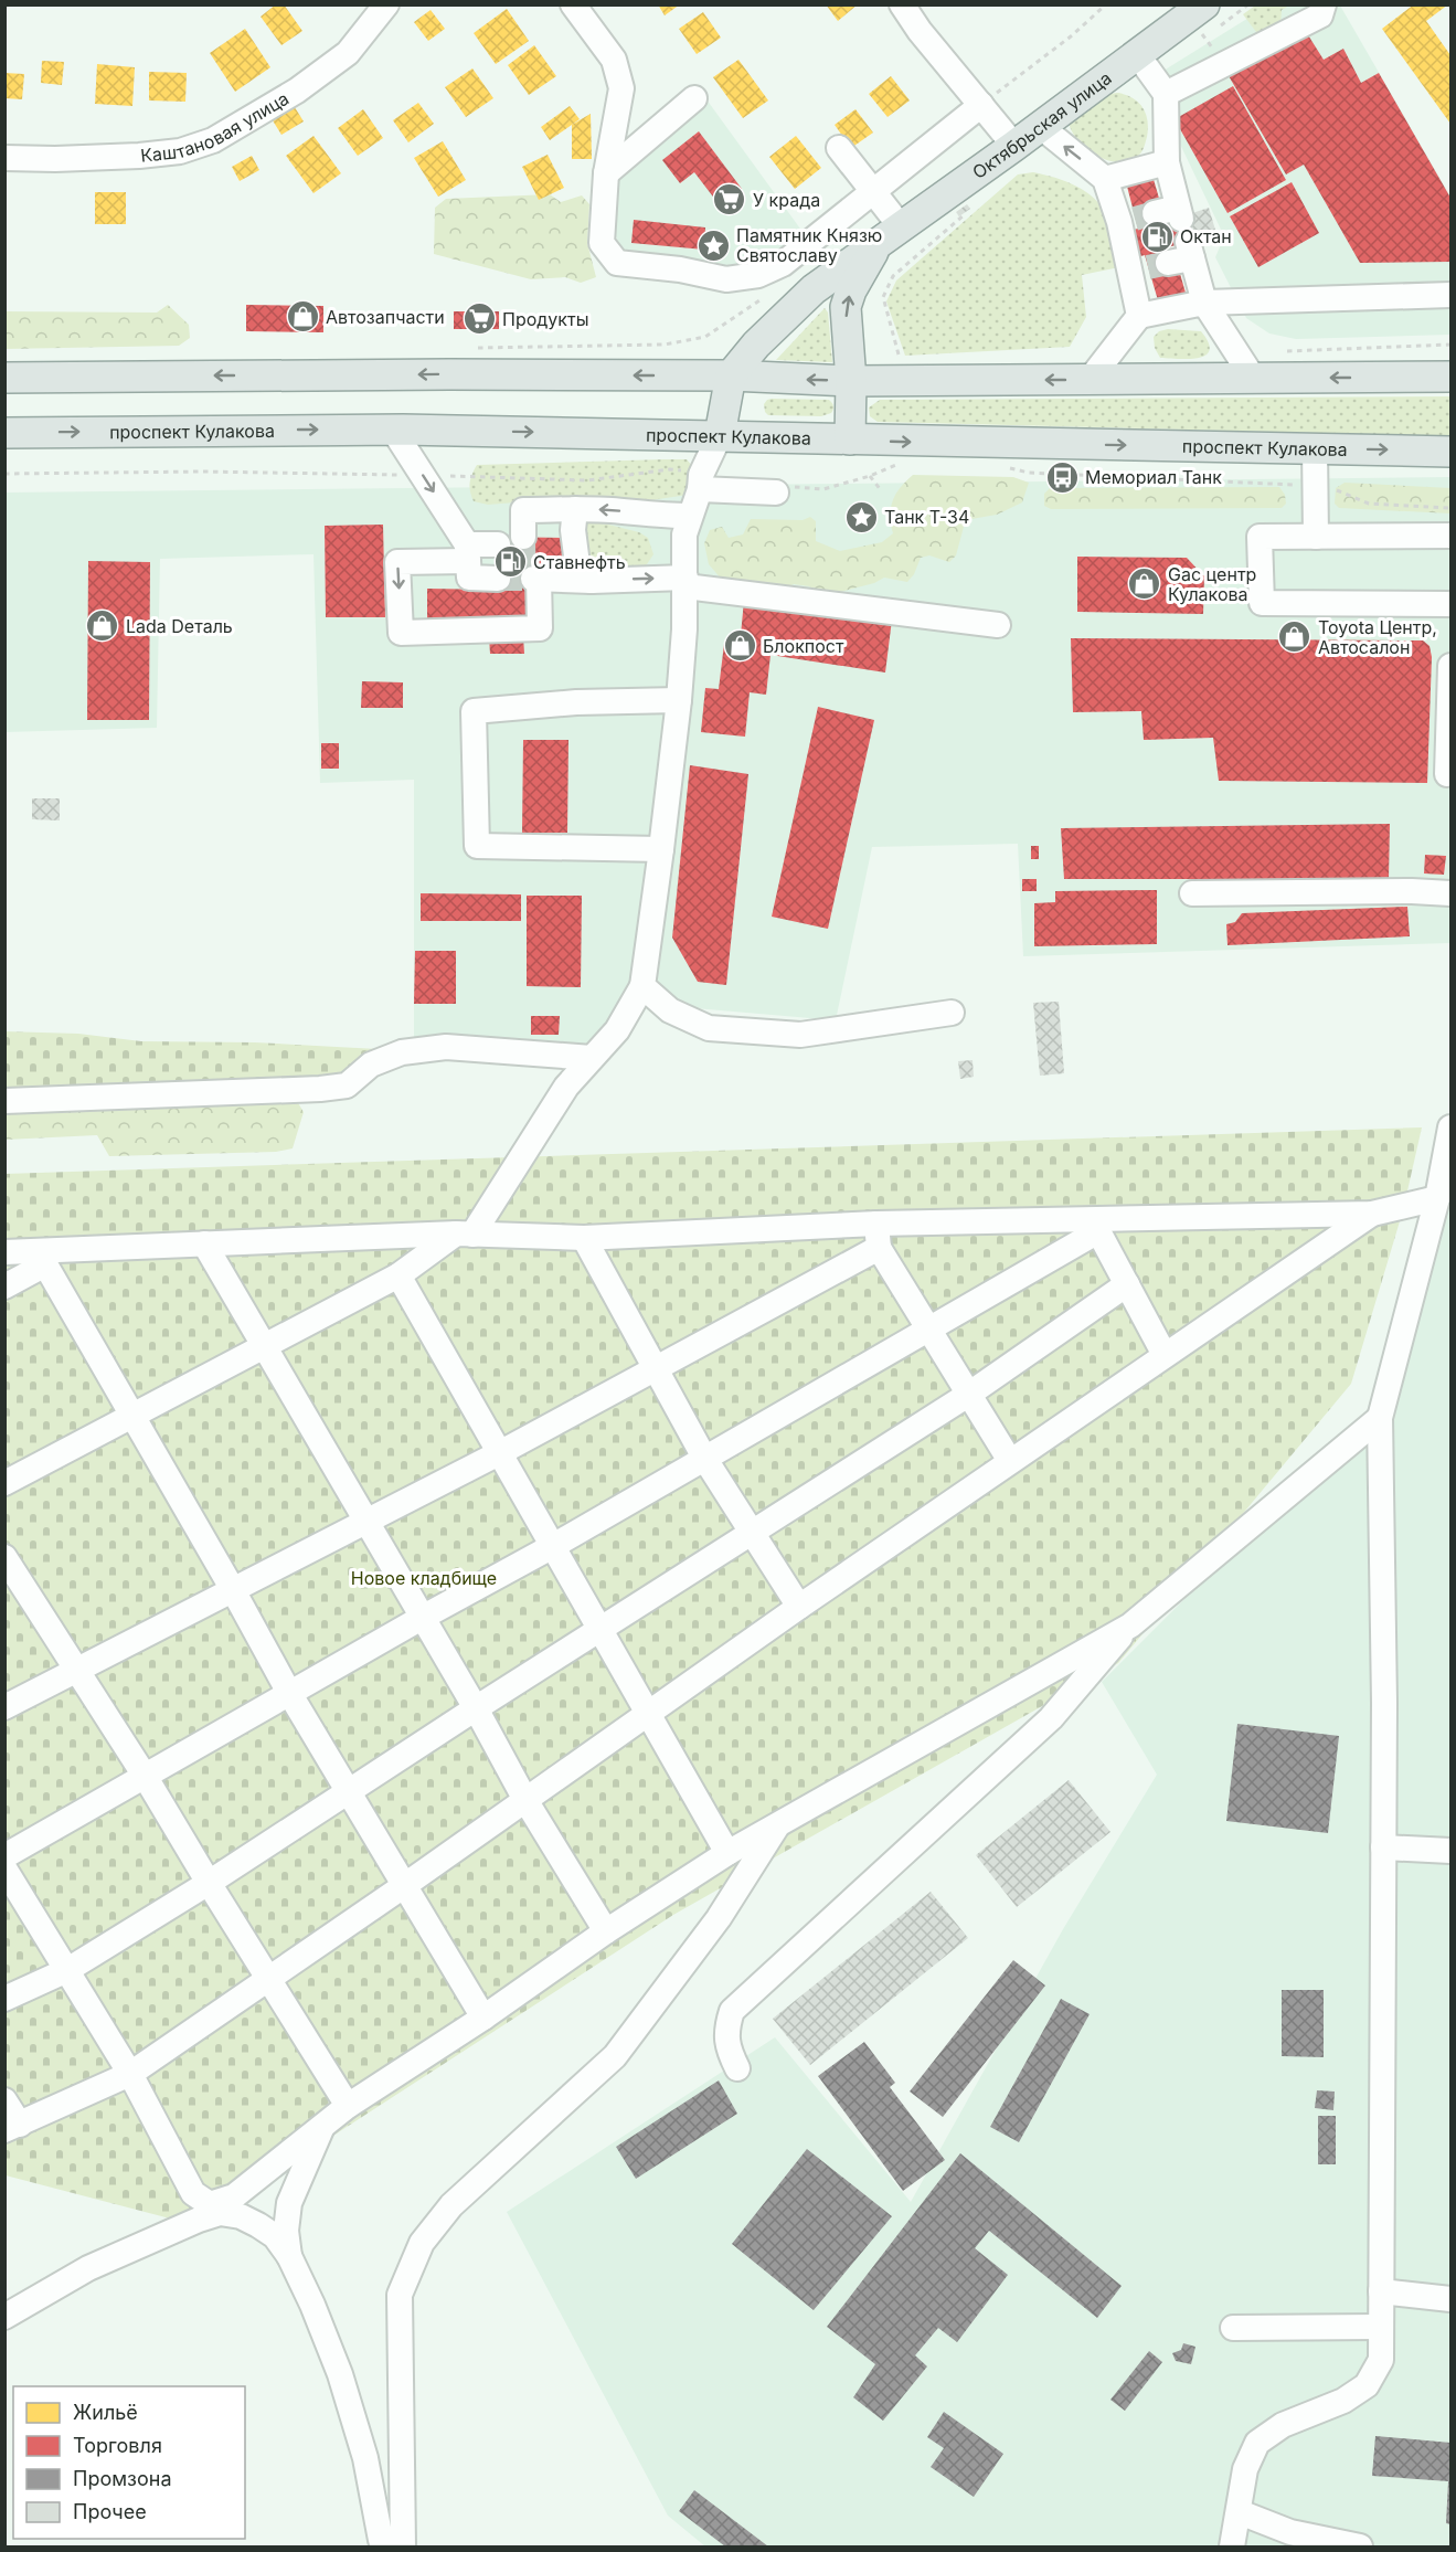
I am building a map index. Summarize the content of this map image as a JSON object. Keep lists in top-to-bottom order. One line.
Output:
{"streets":{"main road":["Октябрьская улица","проспект Кулакова"],"street":["Каштановая улица"]},"crossings":[["Октябрьская улица","проспект Кулакова"]],"parks":["Новое кладбище"],"places":{"supermarket":["У крада","Продукты"],"fuel station":["Октан","Ставнефть"],"place":["Памятник Князю Святославу","Танк Т-34"],"shop":["Автозапчасти","Gac центр Кулакова","Lada Dеталь","Toyota Центр, Автосалон","Блокпост"],"bus stop":["Мемориал Танк"]},"legend":["Жильё","Торговля","Промзона","Прочее"]}
